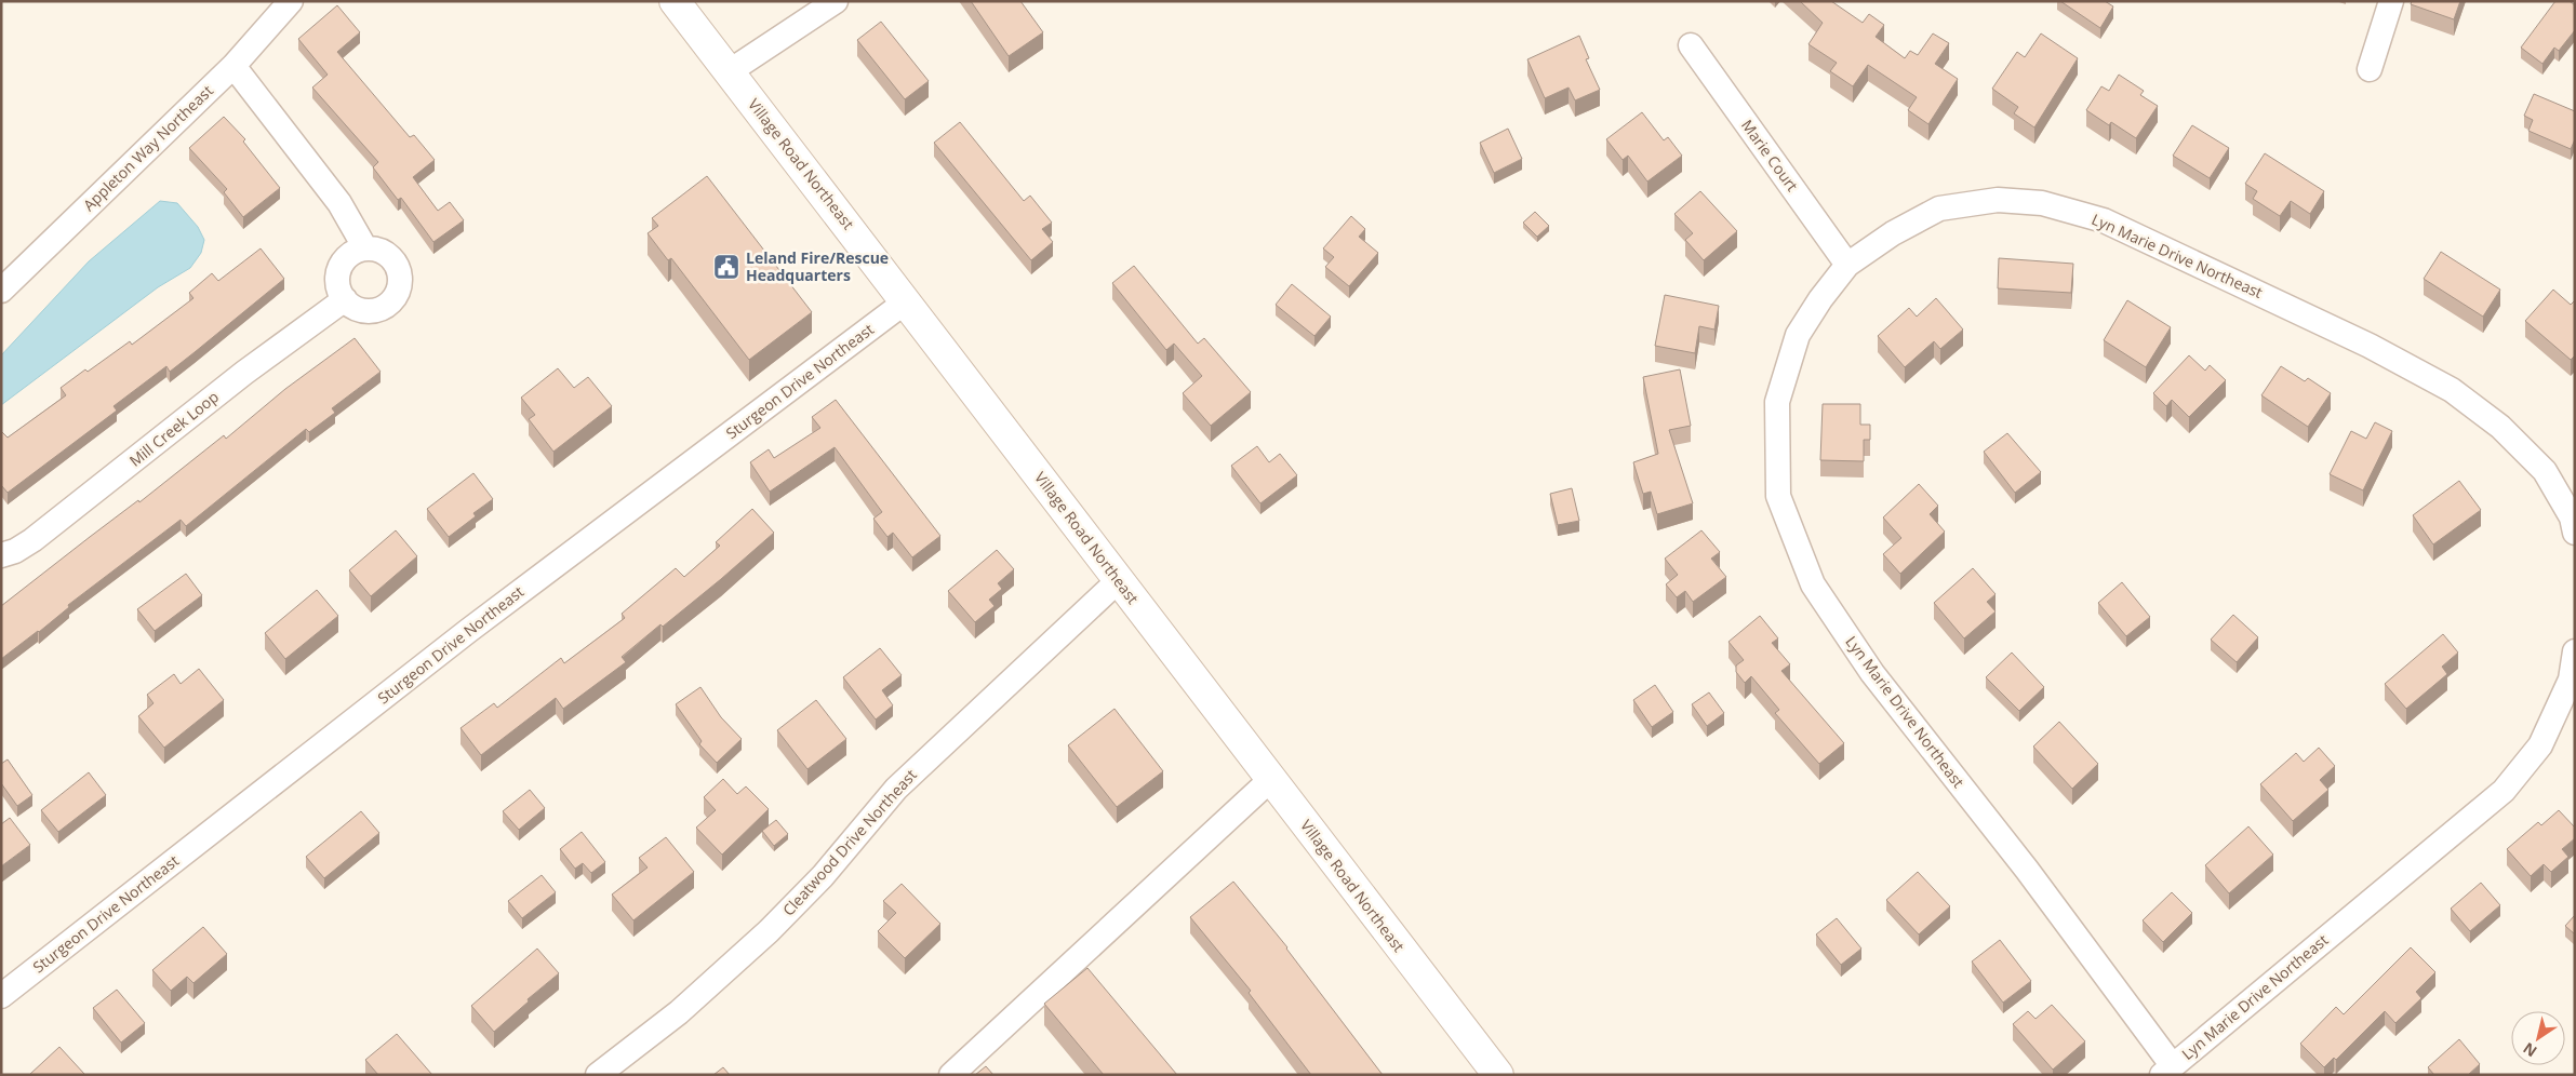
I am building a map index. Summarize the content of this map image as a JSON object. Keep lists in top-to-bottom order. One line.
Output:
{"streets":{"main road":["Village Road Northeast"],"street":["Appleton Way Northeast","Marie Court","Lyn Marie Drive Northeast","Sturgeon Drive Northeast","Mill Creek Loop","Cleatwood Drive Northeast"]},"crossings":[["Marie Court","Lyn Marie Drive Northeast"],["Village Road Northeast","Sturgeon Drive Northeast"],["Village Road Northeast","Cleatwood Drive Northeast"]],"places":{"public building":["Leland Fire/Rescue Headquarters"]},"north":"bottom left"}
